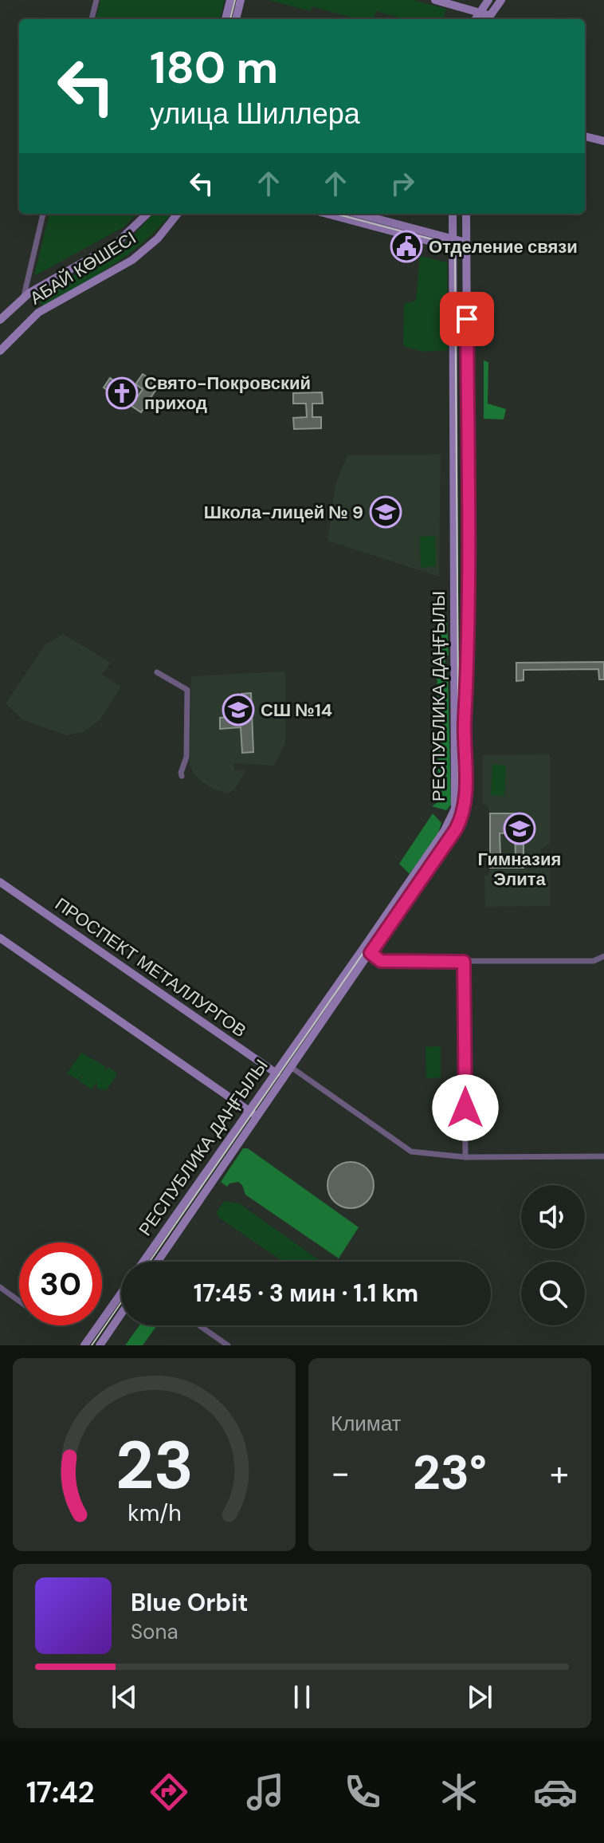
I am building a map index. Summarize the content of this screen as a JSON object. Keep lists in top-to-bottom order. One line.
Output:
{"streets":{"main road":["АБАЙ КӨШЕСІ","РЕСПУБЛИКА ДАҢҒЫЛЫ","ПРОСПЕКТ МЕТАЛЛУРГОВ"]},"crossings":[["РЕСПУБЛИКА ДАҢҒЫЛЫ","ПРОСПЕКТ МЕТАЛЛУРГОВ"]],"places":{"public building":["Отделение связи"],"church":["Свято-Покровский приход"],"school or university":["Школа-лицей № 9","СШ №14","Гимназия Элита"]},"page":{"turn":["180 m","улица Шиллера"],"limit":"30","trip":"17:45 · 3 мин · 1.1 km","tile":"Климат","heat":["−","23°","+"],"song":["Blue Orbit","Sona"],"tabs":"17:42","gauge":["23","km/h"]}}
